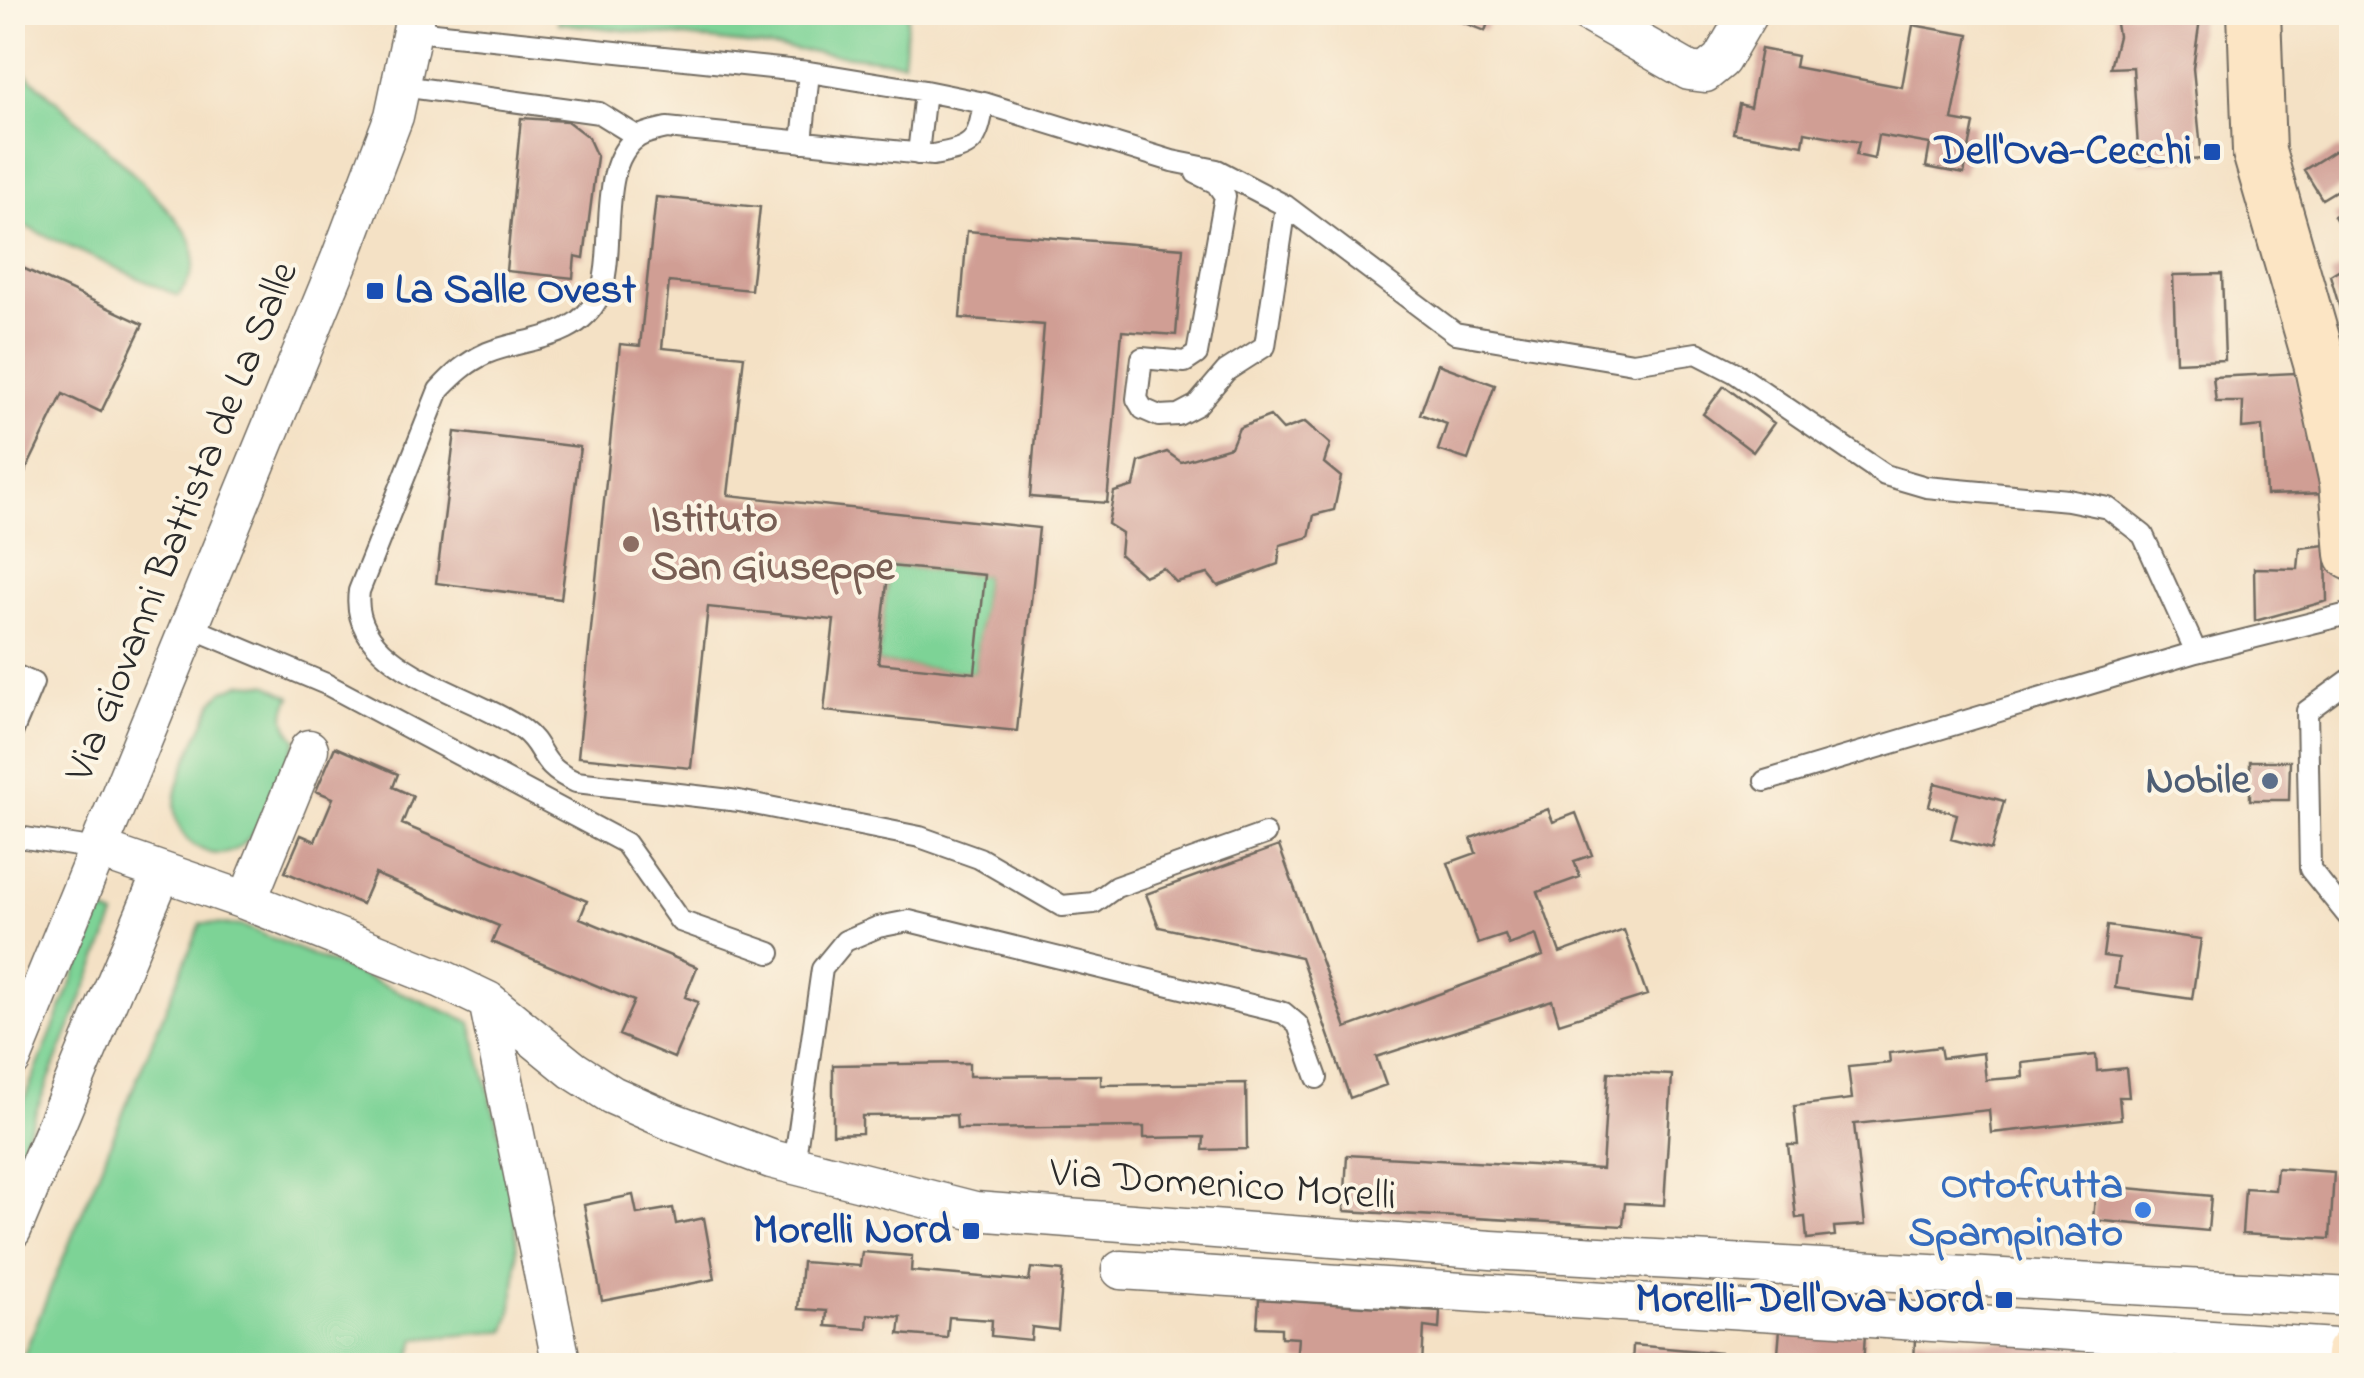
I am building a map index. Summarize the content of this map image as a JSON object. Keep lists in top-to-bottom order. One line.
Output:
{"streets":{"street":["Via Giovanni Battista de La Salle","Via Domenico Morelli"]},"crossings":[["Via Giovanni Battista de La Salle","Via Domenico Morelli"]],"places":{"transit":["Dell'Ova-Cecchi","La Salle Ovest","Morelli Nord","Morelli-Dell'Ova Nord"],"other":["Istituto San Giuseppe","Nobile","Ortofrutta Spampinato"]}}
